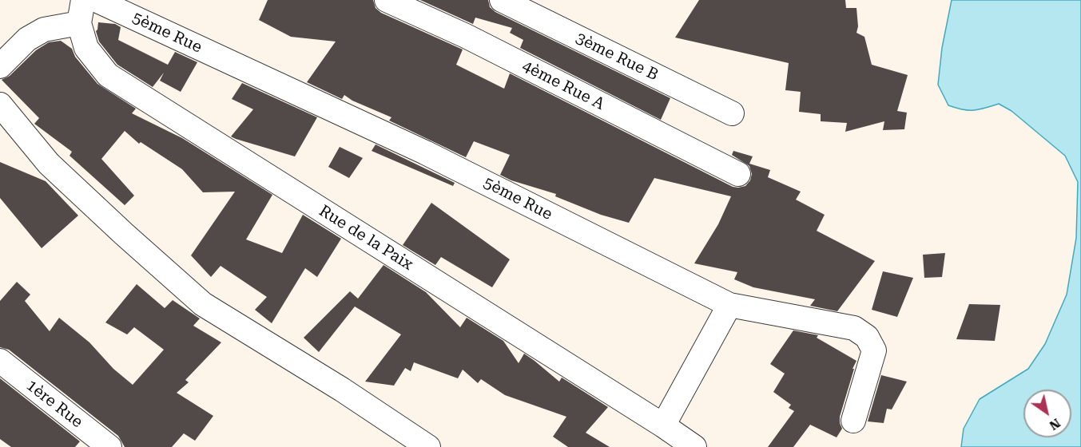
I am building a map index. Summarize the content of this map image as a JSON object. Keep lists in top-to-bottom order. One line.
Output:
{"streets":{"street":["5ème Rue","3ème Rue B","4ème Rue A","Rue de la Paix","1ère Rue"]},"north":"bottom right"}
